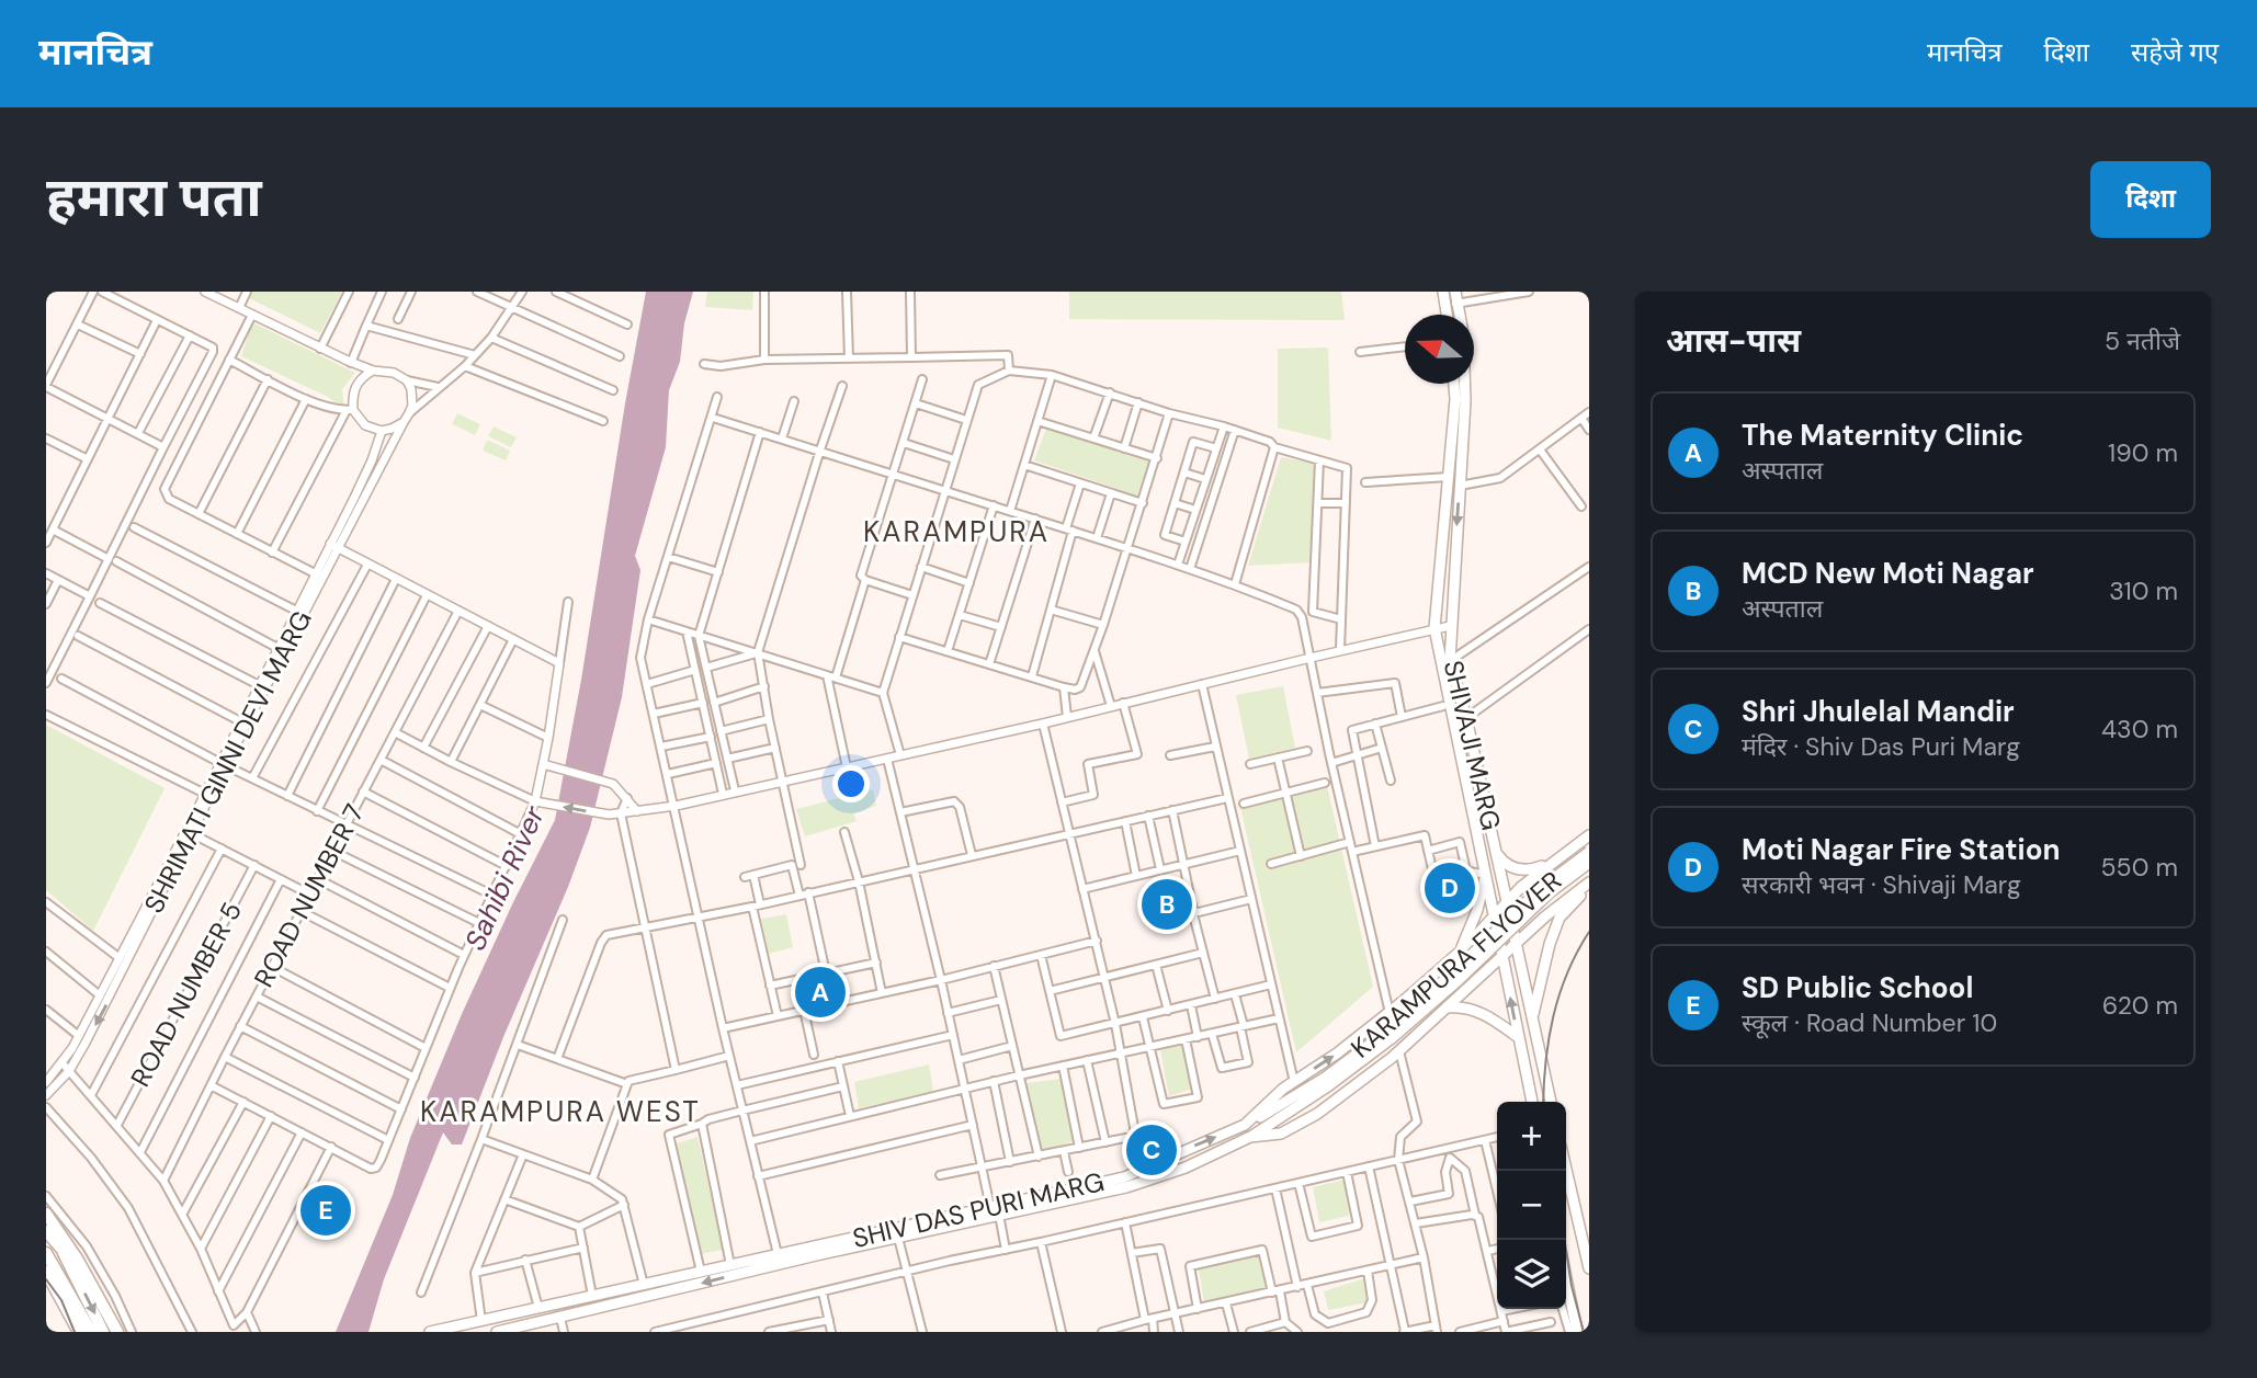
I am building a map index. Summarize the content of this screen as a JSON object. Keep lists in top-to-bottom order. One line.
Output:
{"streets":{"main road":["SHIVAJI MARG","KARAMPURA FLYOVER","SHIV DAS PURI MARG"],"street":["SHRIMATI GINNI DEVI MARG","ROAD NUMBER 7","ROAD NUMBER 5"]},"crossings":[["SHIVAJI MARG","SHIV DAS PURI MARG"],["KARAMPURA FLYOVER","SHIV DAS PURI MARG"]],"districts":["KARAMPURA","KARAMPURA WEST"],"water":["Sahibi River"],"north":"left","page":{"header":"मानचित्र","nav":["मानचित्र","दिशा","सहेजे गए"],"buttons":"दिशा","title":"हमारा पता","heading":["आस-पास","5 नतीजे"],"list":[{"mark":"A","name":"The Maternity Clinic","note":"अस्पताल","value":"190 m"},{"mark":"B","name":"MCD New Moti Nagar","note":"अस्पताल","value":"310 m"},{"mark":"C","name":"Shri Jhulelal Mandir","note":"मंदिर · Shiv Das Puri Marg","value":"430 m"},{"mark":"D","name":"Moti Nagar Fire Station","note":"सरकारी भवन · Shivaji Marg","value":"550 m"},{"mark":"E","name":"SD Public School","note":"स्कूल · Road Number 10","value":"620 m"}],"pins":["D","B","A","C","E"],"map_buttons":["+","−"]}}
